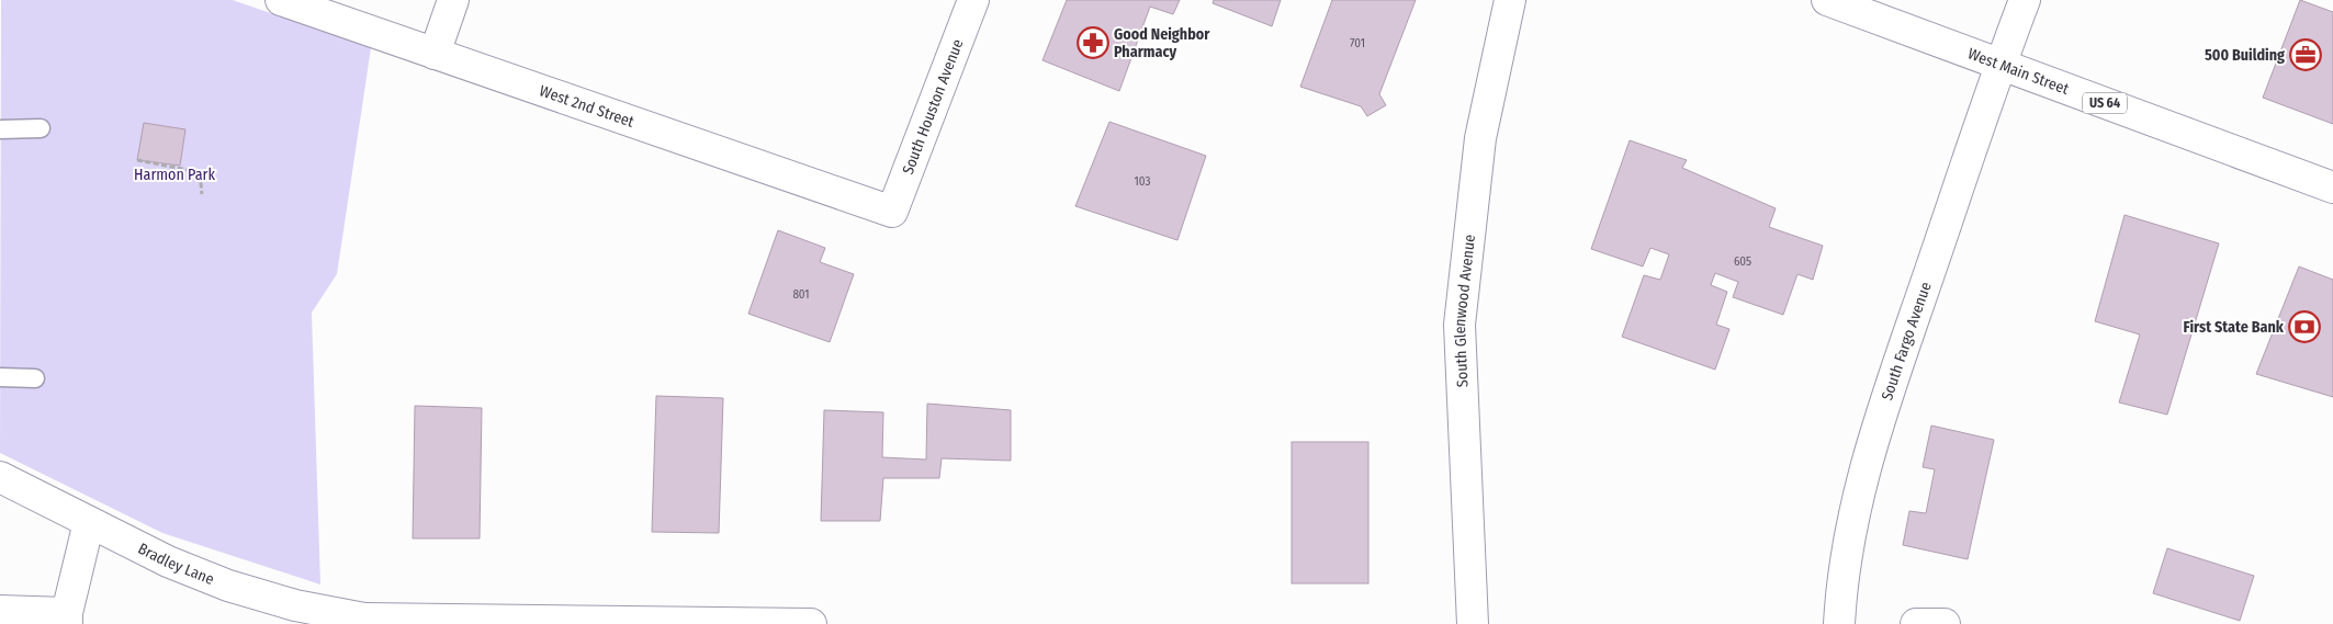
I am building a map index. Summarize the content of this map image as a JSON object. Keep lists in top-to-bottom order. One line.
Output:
{"streets":{"street":["West Main Street","US 64","West 2nd Street","South Houston Avenue","South Glenwood Avenue","South Fargo Avenue","Bradley Lane"]},"crossings":[["West Main Street","South Fargo Avenue"],["West 2nd Street","South Houston Avenue"]],"parks":["Harmon Park"],"places":{"pharmacy":["Good Neighbor Pharmacy"],"office":["500 Building"],"bank":["First State Bank"]},"house_numbers":["701","103","605","801"]}
